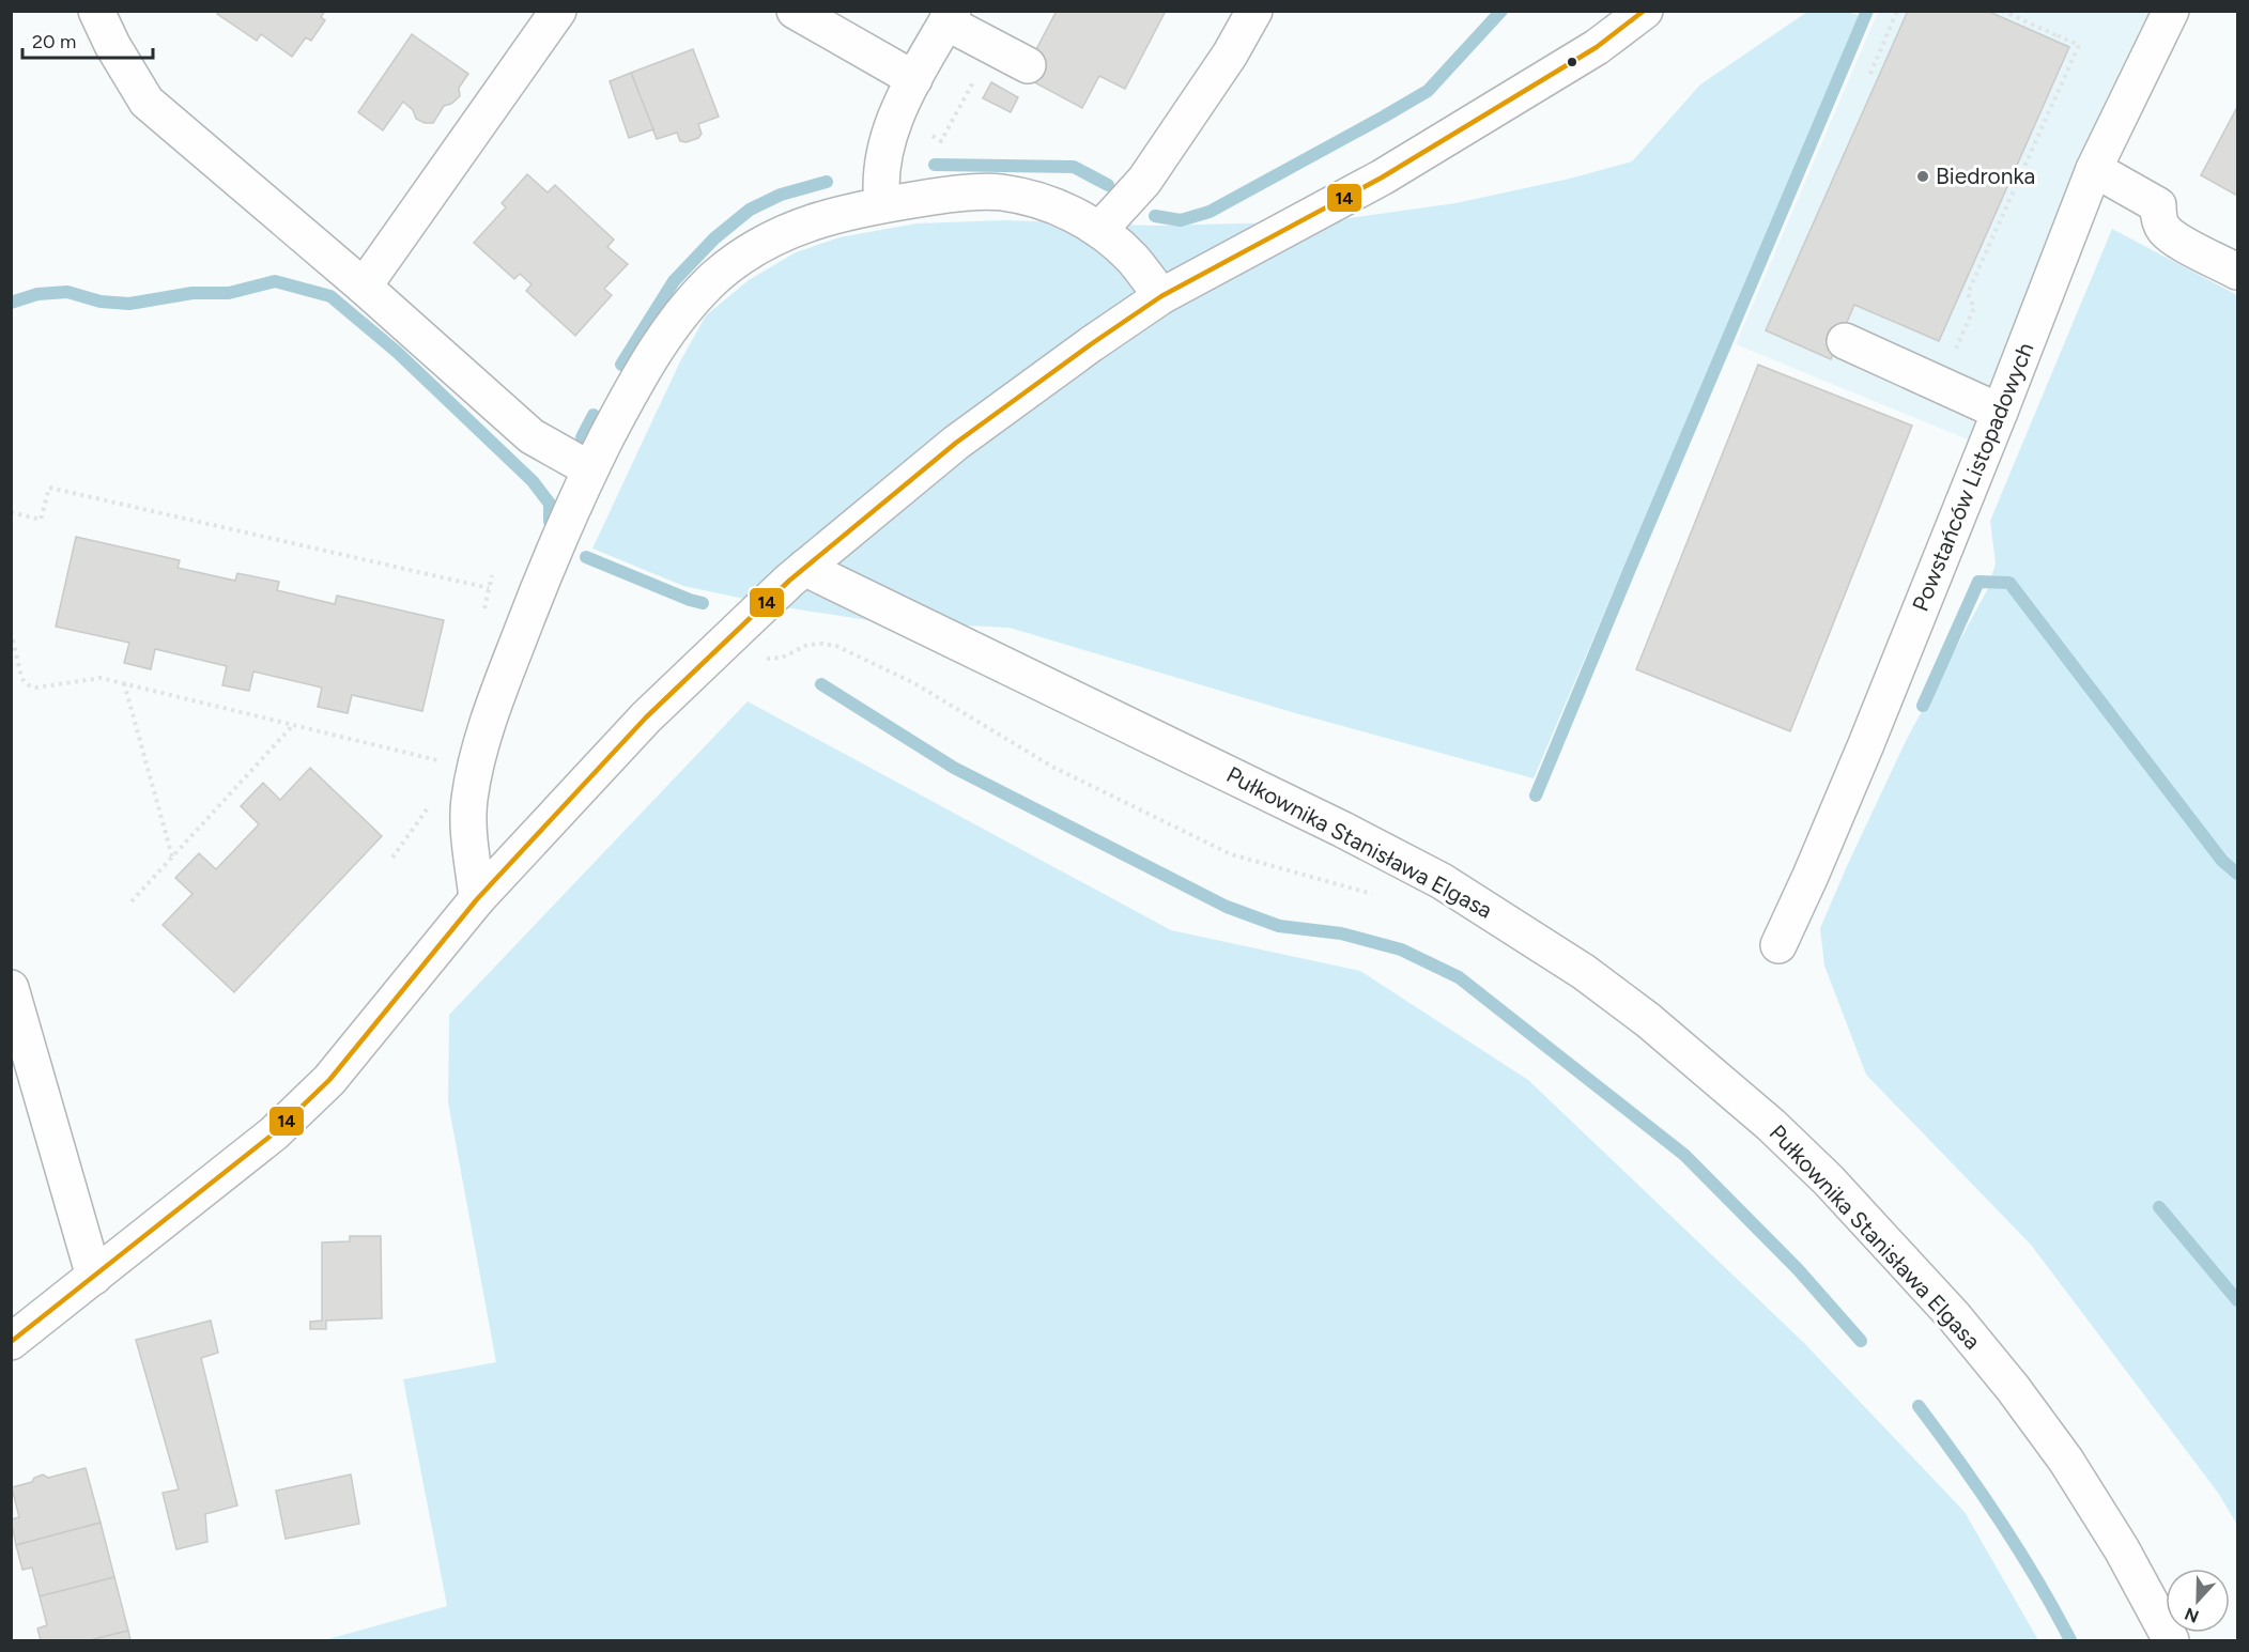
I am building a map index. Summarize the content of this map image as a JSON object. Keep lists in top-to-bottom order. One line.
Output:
{"streets":{"street":["Powstańców Listopadowych","Pułkownika Stanisława Elgasa"]},"places":["Biedronka"],"lines":["transit line 14"],"scale_bar":"20 m","north":"bottom"}
